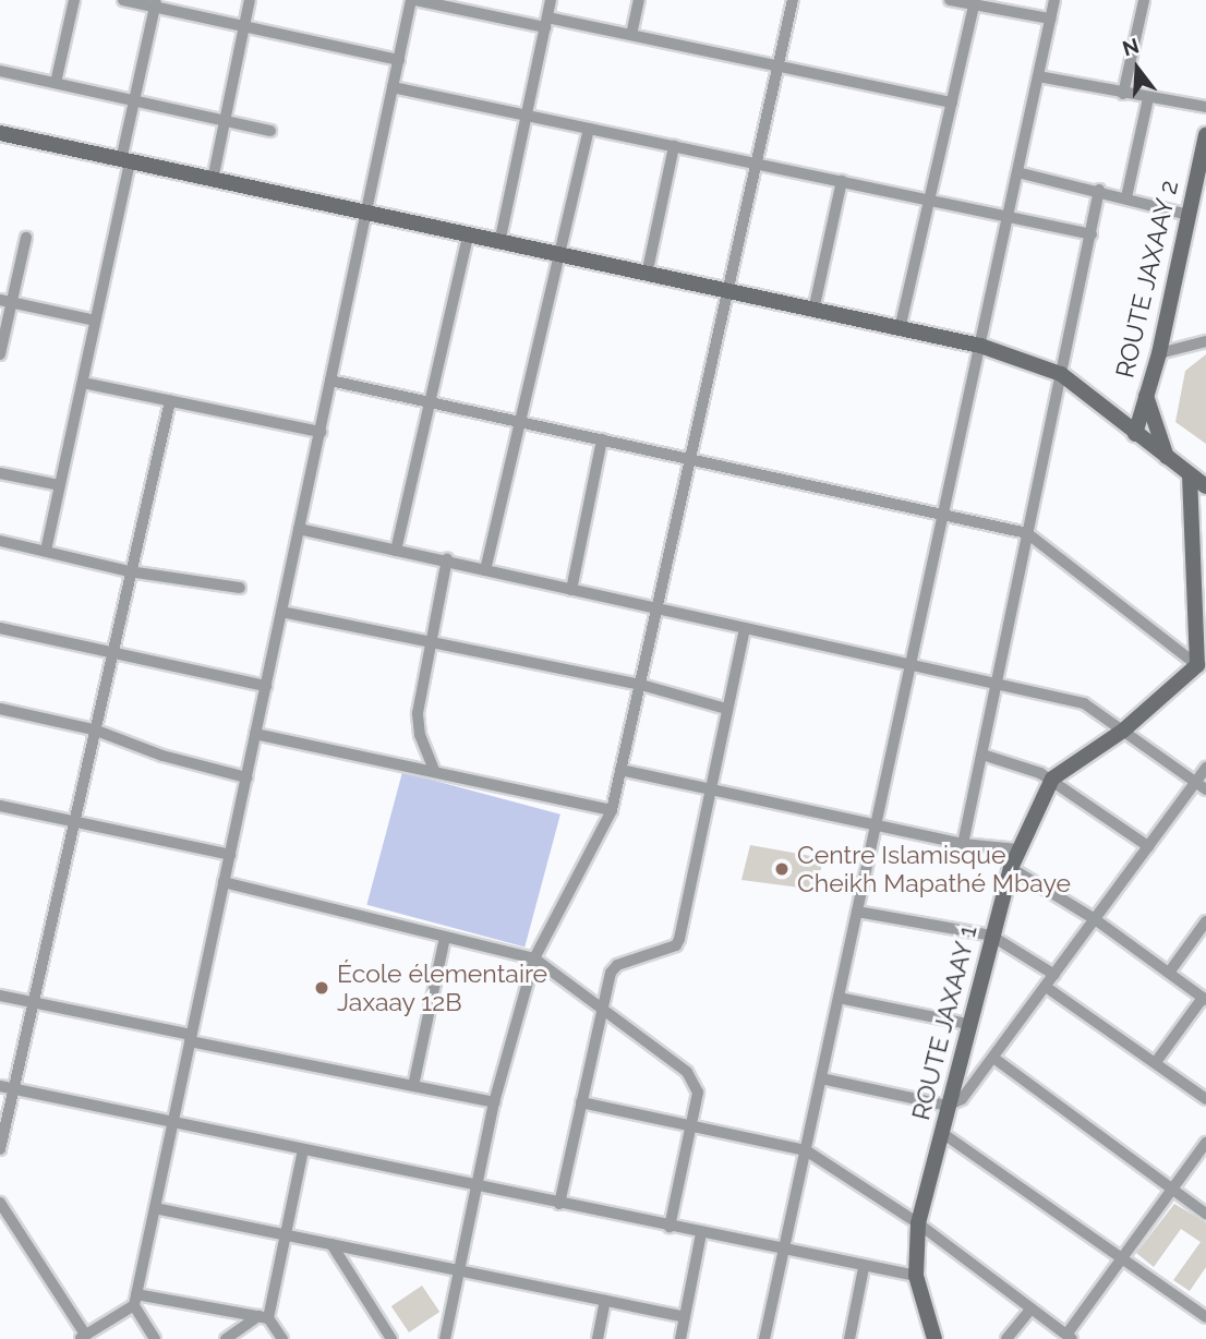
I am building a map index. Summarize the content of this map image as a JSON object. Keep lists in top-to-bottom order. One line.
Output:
{"streets":{"street":["ROUTE JAXAAY 2","ROUTE JAXAAY 1"]},"places":["Centre Islamisque Cheikh Mapathé Mbaye","École élementaire Jaxaay 12B"],"north":"top"}
